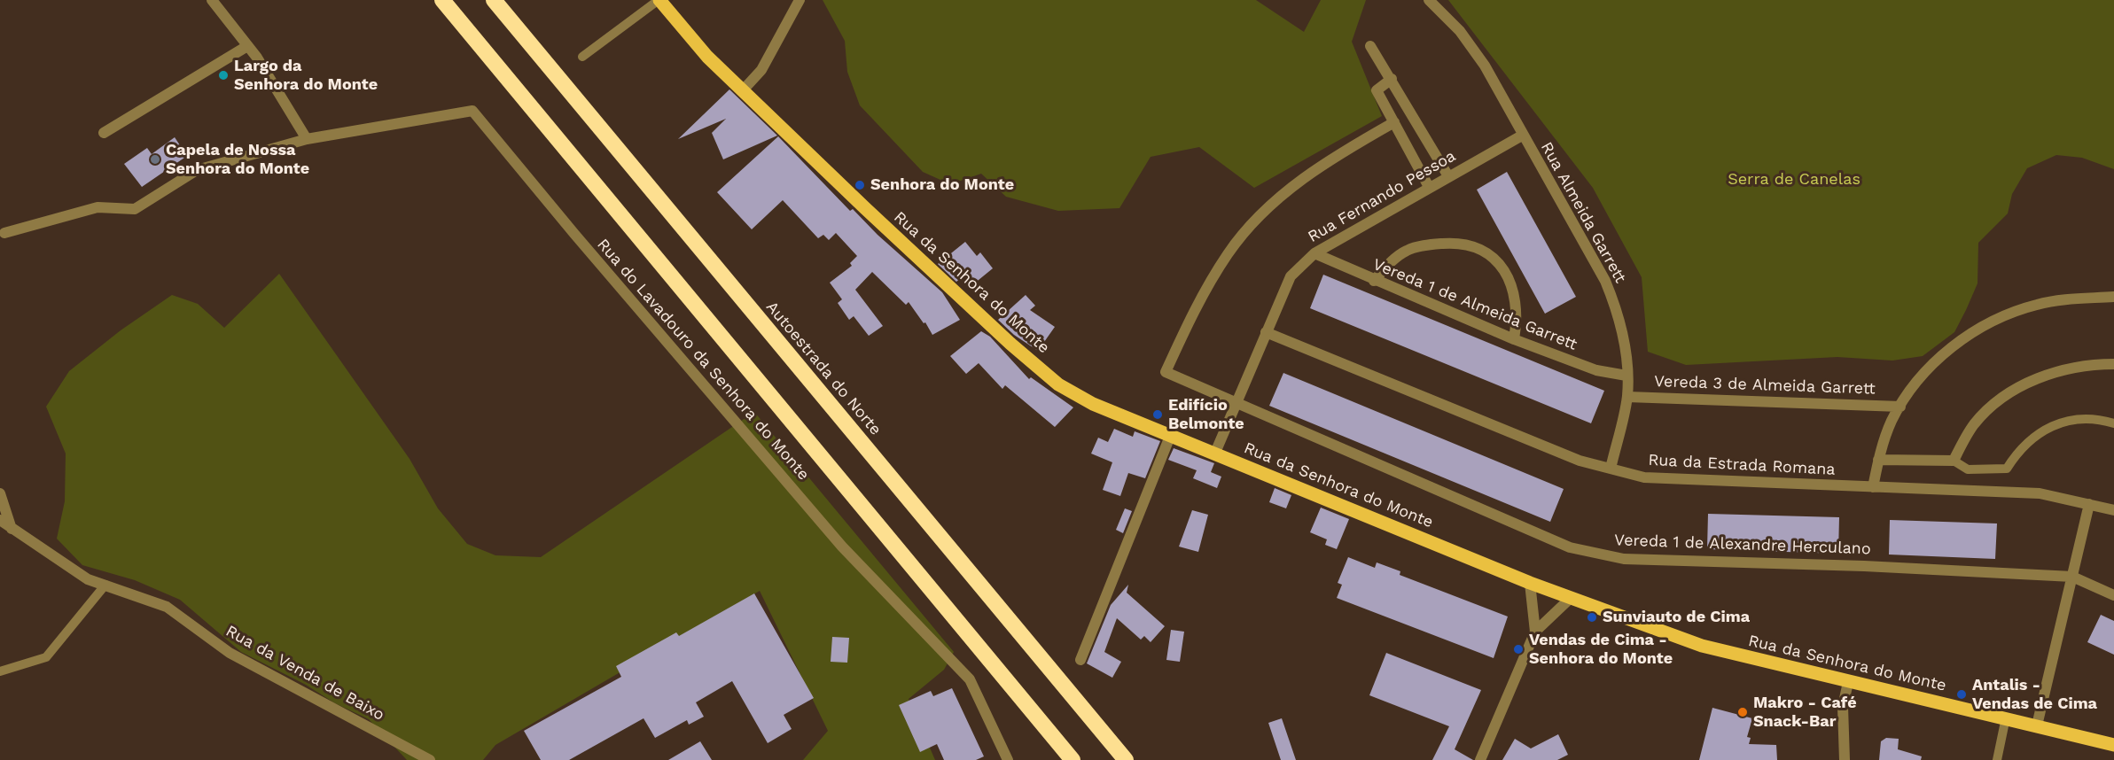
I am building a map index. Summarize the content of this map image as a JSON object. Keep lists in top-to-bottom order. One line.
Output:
{"streets":{"highway":["Autoestrada do Norte"],"main road":["Rua da Senhora do Monte"],"street":["Rua Fernando Pessoa","Rua Almeida Garrett","Vereda 1 de Almeida Garrett","Rua do Lavadouro da Senhora do Monte","Vereda 3 de Almeida Garrett","Rua da Estrada Romana","Vereda 1 de Alexandre Herculano","Rua da Venda de Baixo"]},"crossings":[["Rua Fernando Pessoa","Rua Almeida Garrett"],["Rua Fernando Pessoa","Rua da Senhora do Monte"],["Rua Fernando Pessoa","Vereda 1 de Almeida Garrett"],["Rua Fernando Pessoa","Rua da Estrada Romana"],["Rua Fernando Pessoa","Vereda 1 de Alexandre Herculano"],["Rua Almeida Garrett","Vereda 1 de Almeida Garrett"],["Rua Almeida Garrett","Vereda 3 de Almeida Garrett"],["Rua Almeida Garrett","Rua da Estrada Romana"]],"parks":["Serra de Canelas"],"places":["Largo da Senhora do Monte","Capela de Nossa Senhora do Monte","Senhora do Monte","Edifício Belmonte","Sunviauto de Cima","Vendas de Cima - Senhora do Monte","Antalis - Vendas de Cima","Makro - Café Snack-Bar"]}
